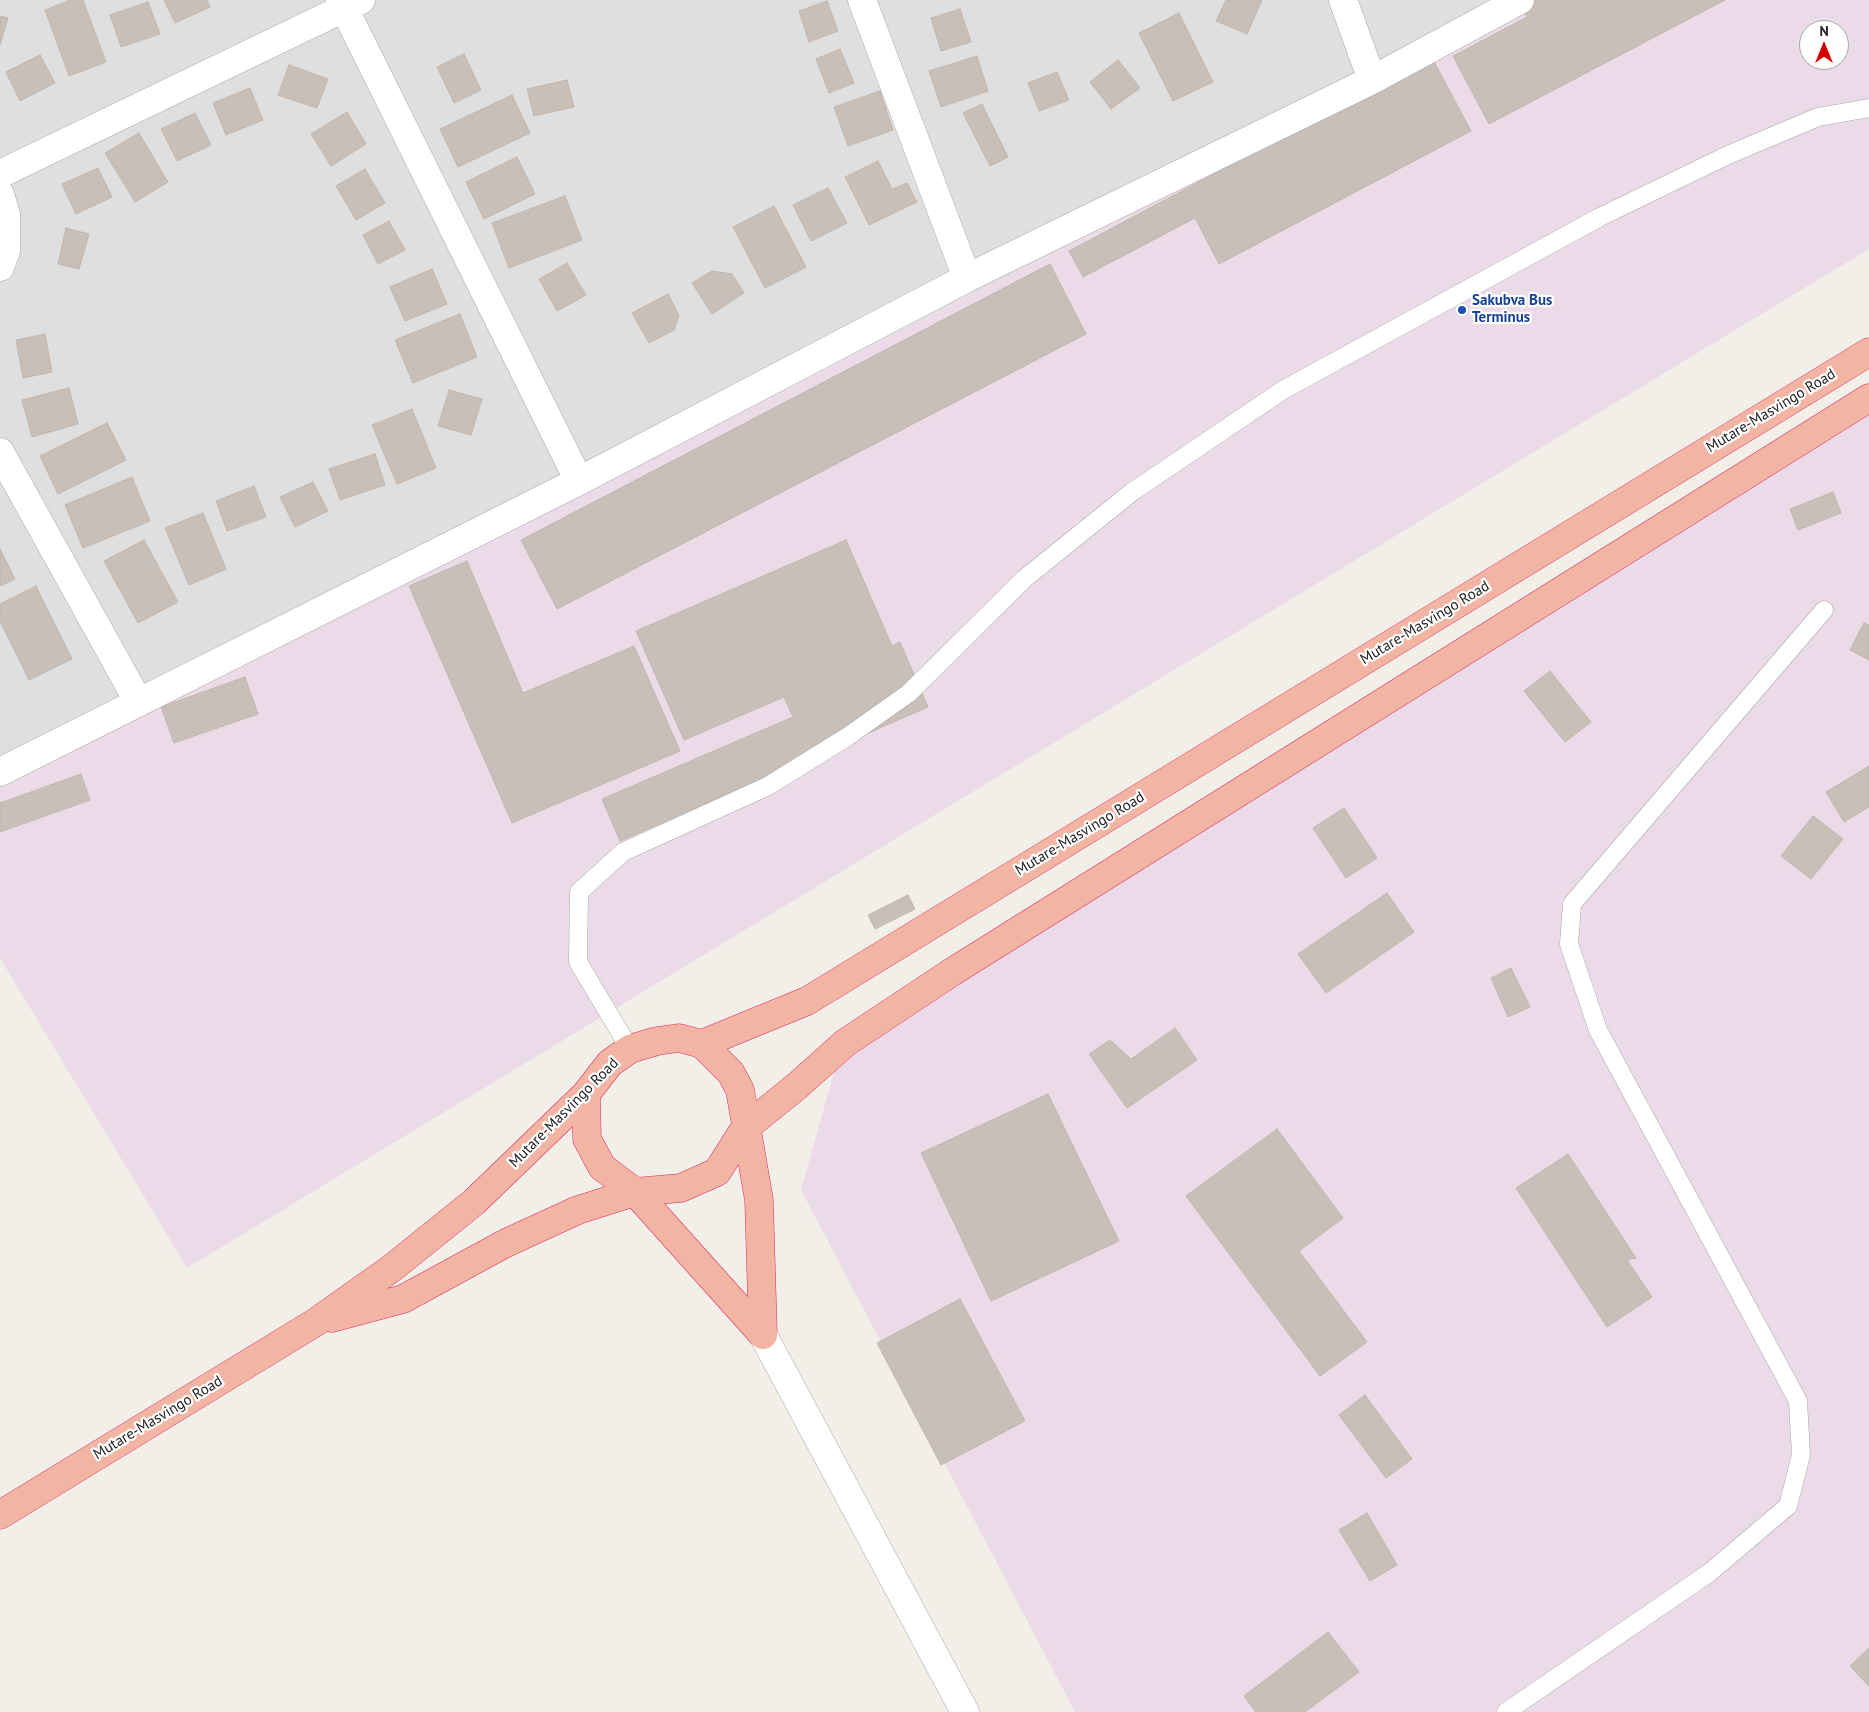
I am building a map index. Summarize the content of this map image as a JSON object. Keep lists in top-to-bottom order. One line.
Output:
{"streets":{"highway":["Mutare-Masvingo Road"]},"places":["Sakubva Bus Terminus"],"north":"top"}
